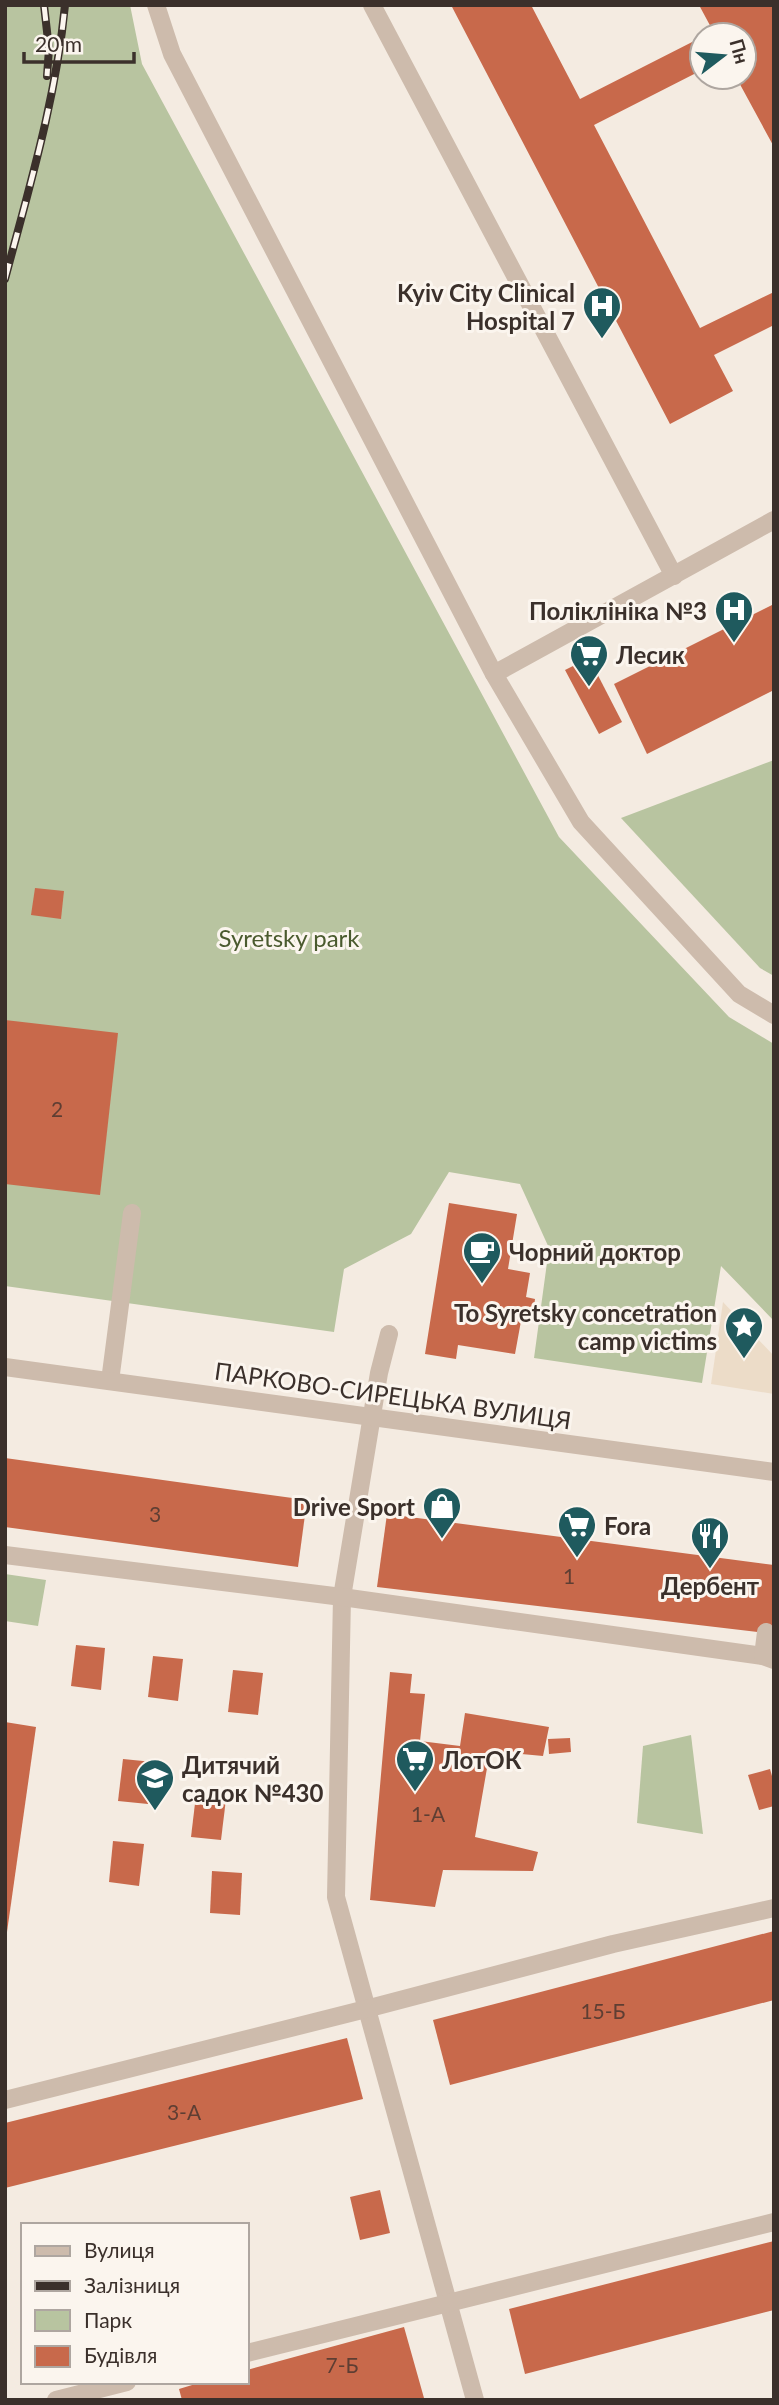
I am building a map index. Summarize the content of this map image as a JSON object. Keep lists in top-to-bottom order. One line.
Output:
{"streets":{"street":["ПАРКОВО-СИРЕЦЬКА ВУЛИЦЯ"]},"parks":["Syretsky park"],"places":{"hospital":["Kyiv City Clinical Hospital 7","Поліклініка №3"],"supermarket":["Лесик","Fora","ЛотОК"],"cafe":["Чорний доктор"],"place":["To Syretsky concetration camp victims"],"shop":["Drive Sport"],"restaurant":["Дербент"],"school or university":["Дитячий садок №430"]},"house_numbers":["2","3","1","1-А","15-Б","3-А","7-Б"],"legend":["Вулиця","Залізниця","Парк","Будівля"],"scale_bar":"20 m","north":"right"}
